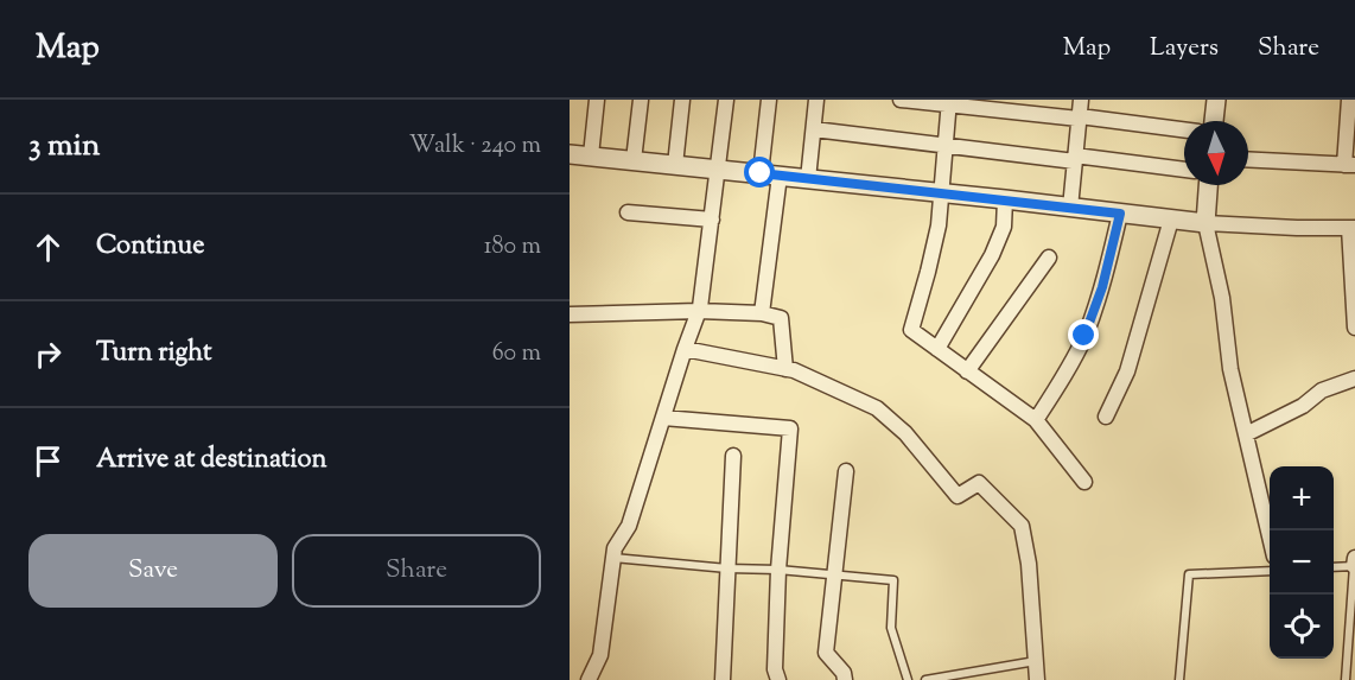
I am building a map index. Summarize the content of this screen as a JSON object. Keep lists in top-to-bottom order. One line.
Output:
{"north":"bottom","page":{"header":"Map","nav":["Map","Layers","Share"],"heading":["3 min","Walk · 240 m"],"list":[["Continue","180 m"],["Turn right","60 m"],"Arrive at destination"],"map_buttons":["+","−"],"buttons":["Save","Share"]}}
